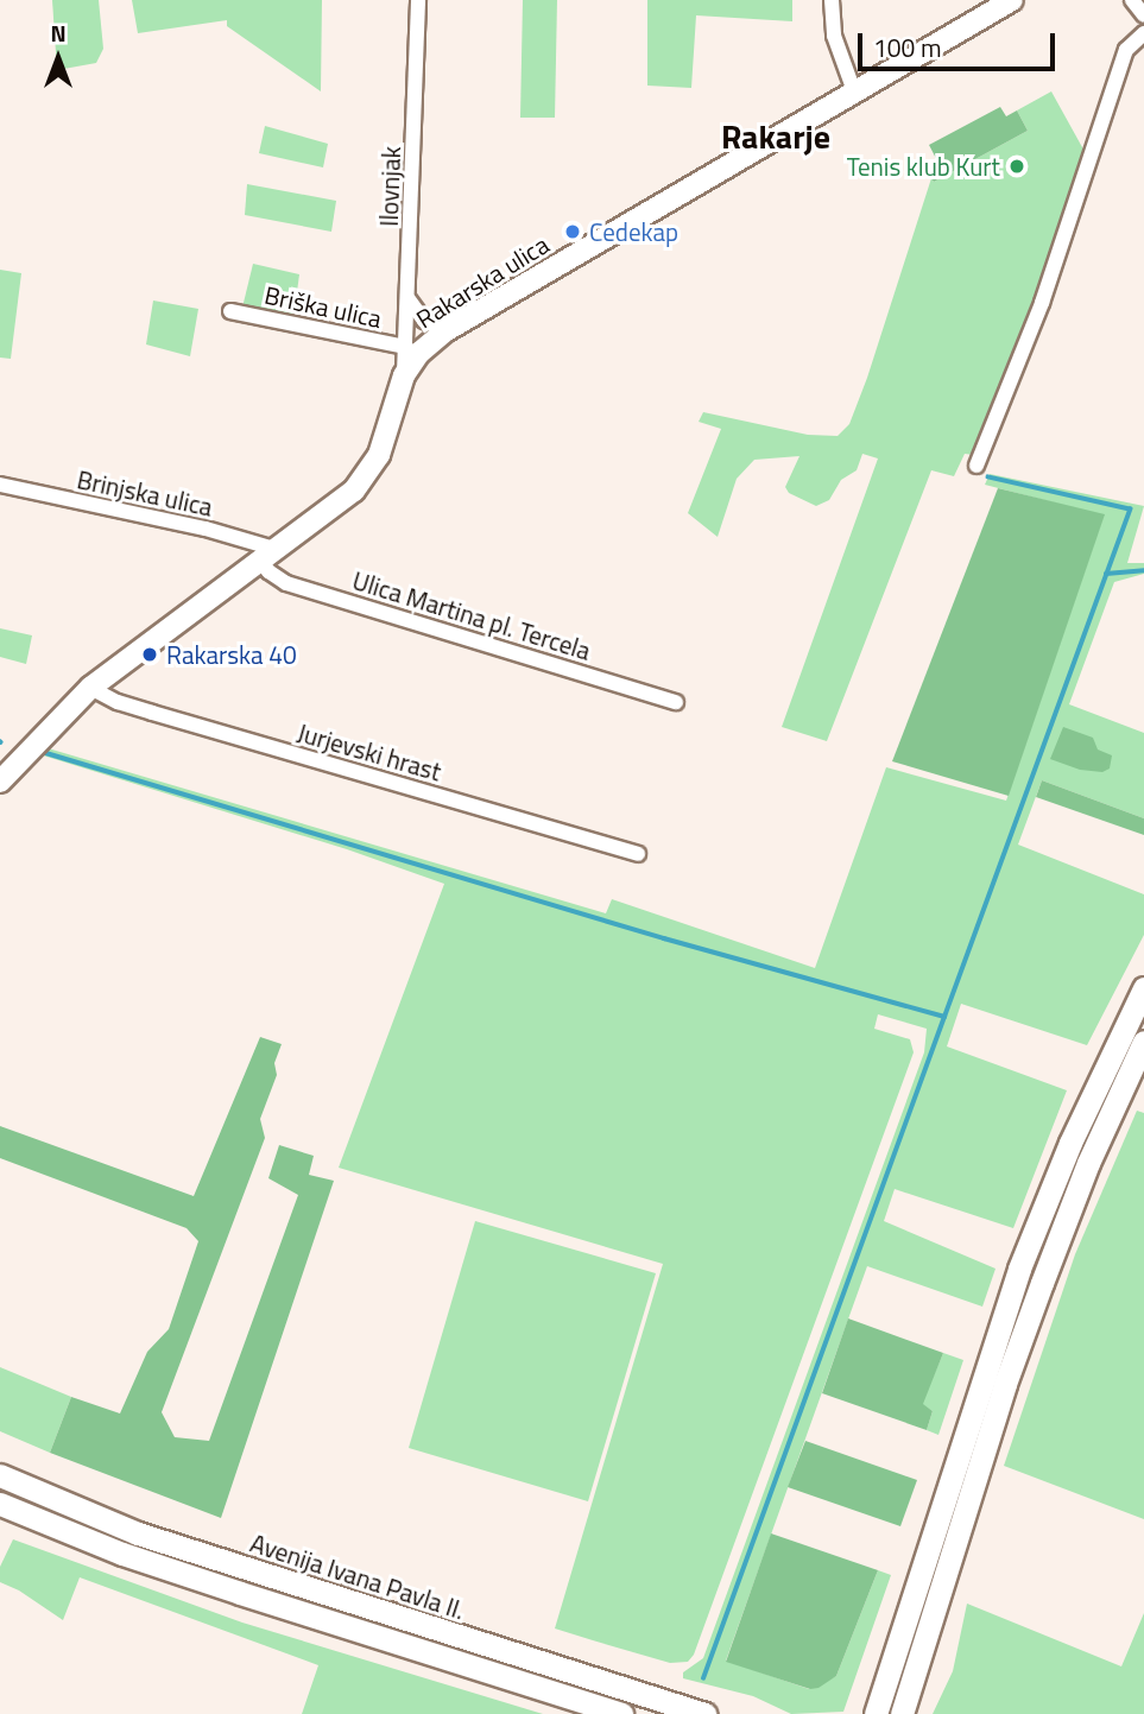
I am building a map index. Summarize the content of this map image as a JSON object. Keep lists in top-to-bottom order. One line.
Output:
{"streets":{"main road":["Rakarska ulica","Avenija Ivana Pavla II."],"street":["Ilovnjak","Briška ulica","Brinjska ulica","Ulica Martina pl. Tercela","Jurjevski hrast"]},"crossings":[["Ilovnjak","Rakarska ulica"],["Ilovnjak","Briška ulica"],["Rakarska ulica","Brinjska ulica"],["Rakarska ulica","Ulica Martina pl. Tercela"],["Rakarska ulica","Jurjevski hrast"],["Brinjska ulica","Ulica Martina pl. Tercela"]],"districts":["Rakarje"],"places":["Tenis klub Kurt","Cedekap","Rakarska 40"],"scale_bar":"100 m","north":"top"}
